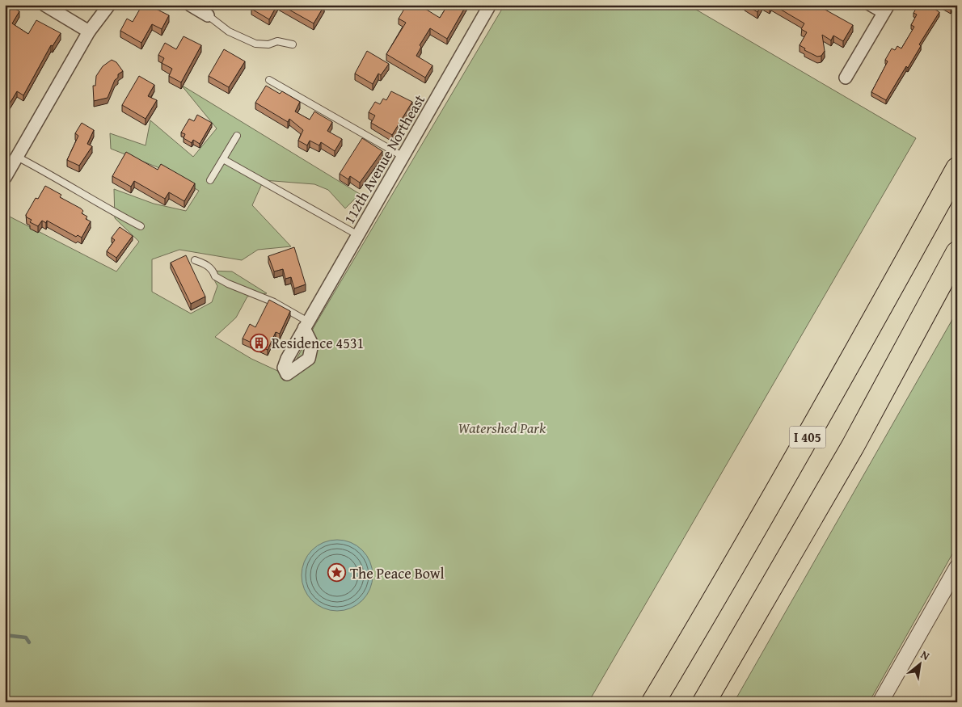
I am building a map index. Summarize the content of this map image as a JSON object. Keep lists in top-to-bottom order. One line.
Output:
{"streets":{"highway":["I 405"],"street":["112th Avenue Northeast"]},"parks":["Watershed Park"],"places":{"building":["Residence 4531"],"place":["The Peace Bowl"]},"north":"top right"}
